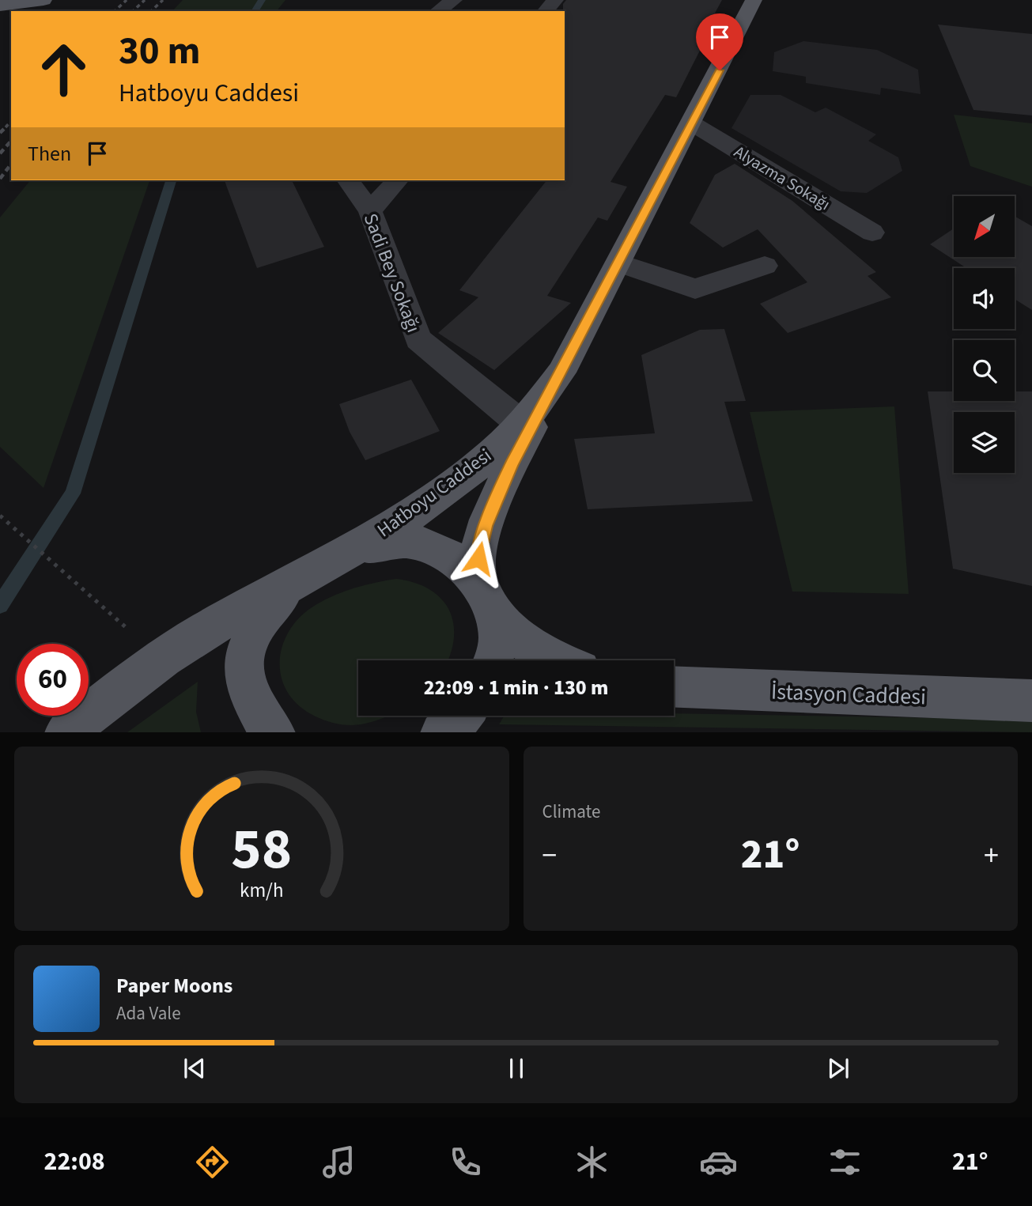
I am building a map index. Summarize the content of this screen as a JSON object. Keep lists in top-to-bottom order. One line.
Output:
{"streets":{"main road":["Hatboyu Caddesi","İstasyon Caddesi"],"street":["Alyazma Sokağı","Sadi Bey Sokağı"]},"crossings":[["Alyazma Sokağı","Hatboyu Caddesi"],["Sadi Bey Sokağı","Hatboyu Caddesi"]],"north":"bottom left","page":{"turn":["30 m","Hatboyu Caddesi"],"then":"Then","limit":"60","trip":"22:09 · 1 min · 130 m","tile":"Climate","heat":["−","21°","+"],"song":["Paper Moons","Ada Vale"],"tabs":["22:08","21°"],"gauge":["58","km/h"]}}
